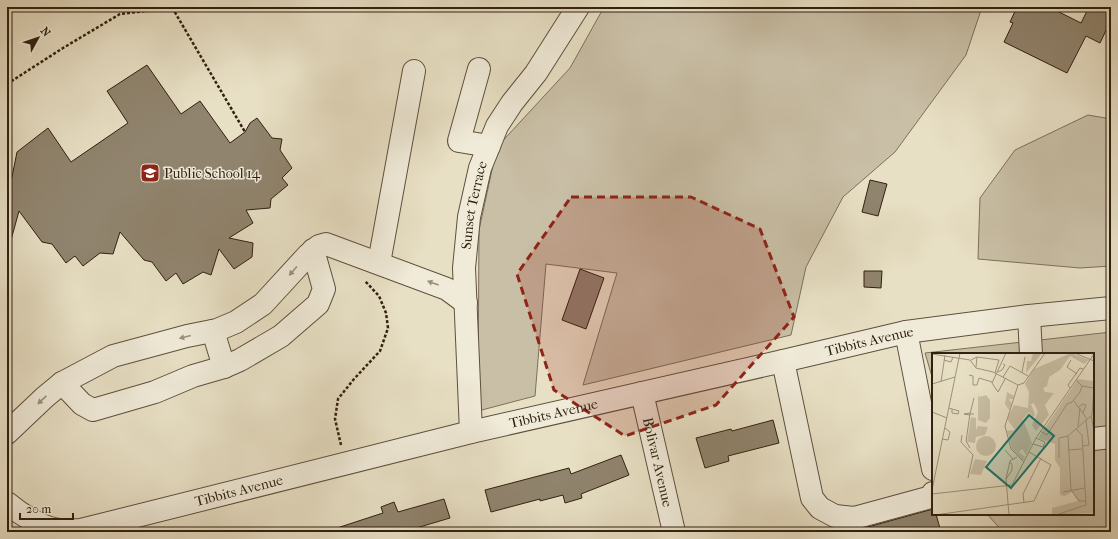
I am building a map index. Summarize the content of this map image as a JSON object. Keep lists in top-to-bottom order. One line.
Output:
{"streets":{"street":["Sunset Terrace","Tibbits Avenue","Bolivar Avenue"]},"crossings":[["Sunset Terrace","Tibbits Avenue"],["Tibbits Avenue","Bolivar Avenue"]],"places":{"school or university":["Public School 14"]},"scale_bar":"20 m","north":"top right"}
